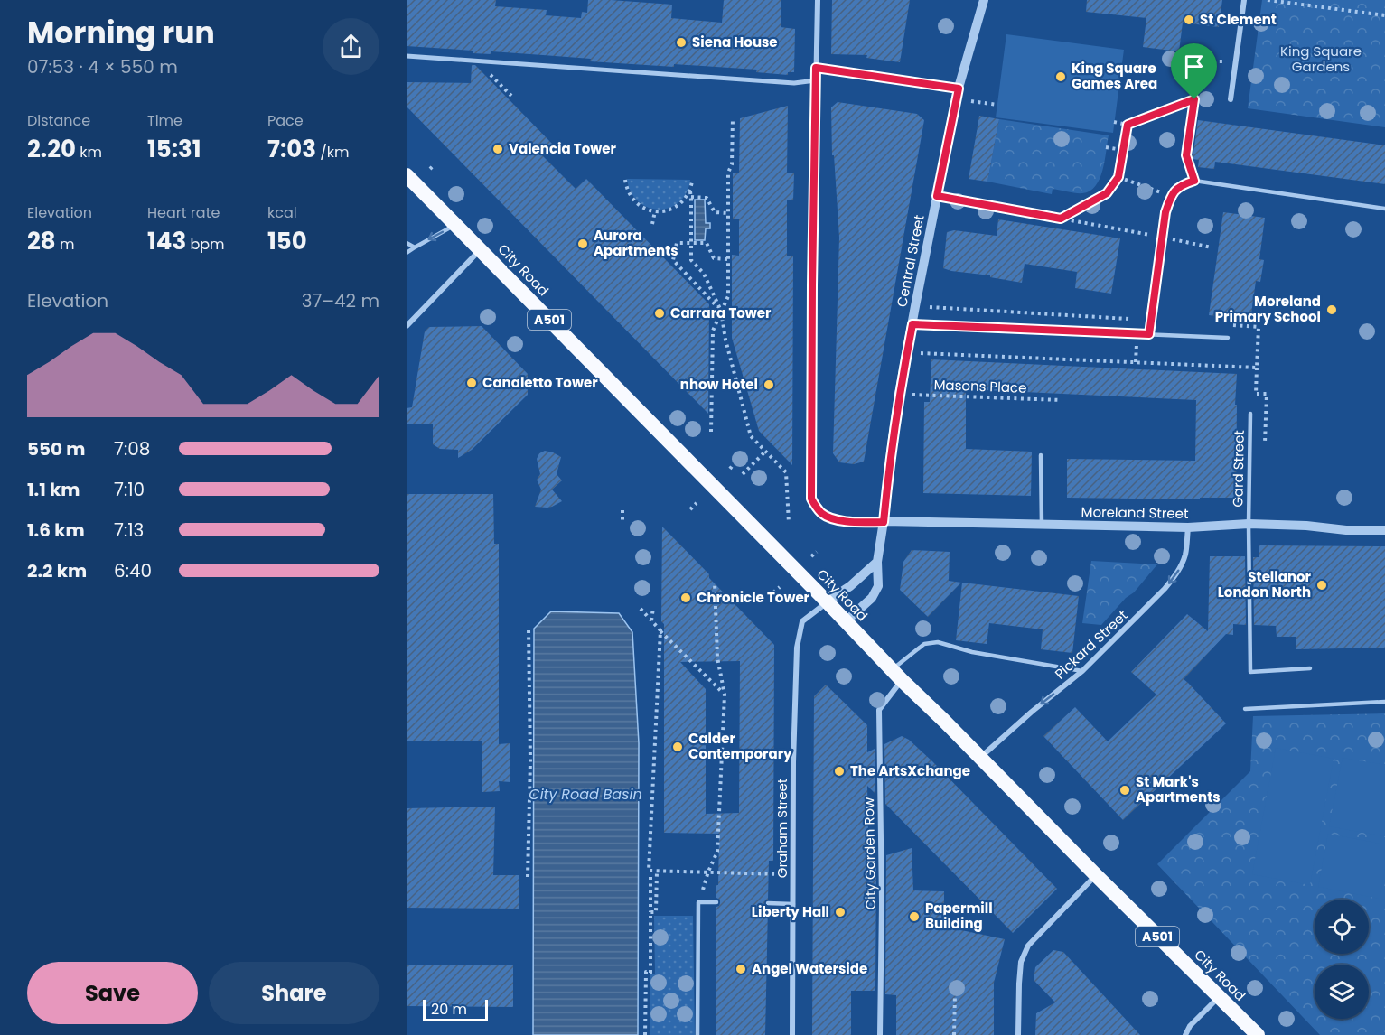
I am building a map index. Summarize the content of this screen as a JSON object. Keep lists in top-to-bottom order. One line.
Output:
{"streets":{"highway":["City Road","A501"],"street":["Central Street","Moreland Street","Pickard Street","Graham Street","City Garden Row"],"lane":["Gard Street"],"path":["Masons Place"]},"crossings":[["Central Street","City Road"],["Central Street","Masons Place"],["Central Street","Moreland Street"],["City Road","Pickard Street"],["City Road","Graham Street"],["City Road","City Garden Row"],["Gard Street","Moreland Street"],["Moreland Street","Pickard Street"]],"one_way":["Pickard Street"],"water":["City Road Basin"],"parks":["King Square Gardens"],"places":["St Clement","Siena House","King Square Games Area","Valencia Tower","Aurora Apartments","Moreland Primary School","Carrara Tower","Canaletto Tower","nhow Hotel","Stellanor London North","Chronicle Tower","Calder Contemporary","The ArtsXchange","St Mark's Apartments","Liberty Hall","Papermill Building","Angel Waterside"],"scale_bar":"20 m","page":{"heading":["Morning run","07:53 · 4 × 550 m"],"stats":[["Distance","2.20 km"],["Time","15:31"],["Pace","7:03 /km"],["Elevation","28 m"],["Heart rate","143 bpm"],["kcal","150"]],"chart":["Elevation","37–42 m"],"list":[{"name":"550 m","note":"7:08"},{"name":"1.1 km","note":"7:10"},{"name":"1.6 km","note":"7:13"},{"name":"2.2 km","note":"6:40"}],"buttons":["Save","Share"],"scale":"20 m"}}
